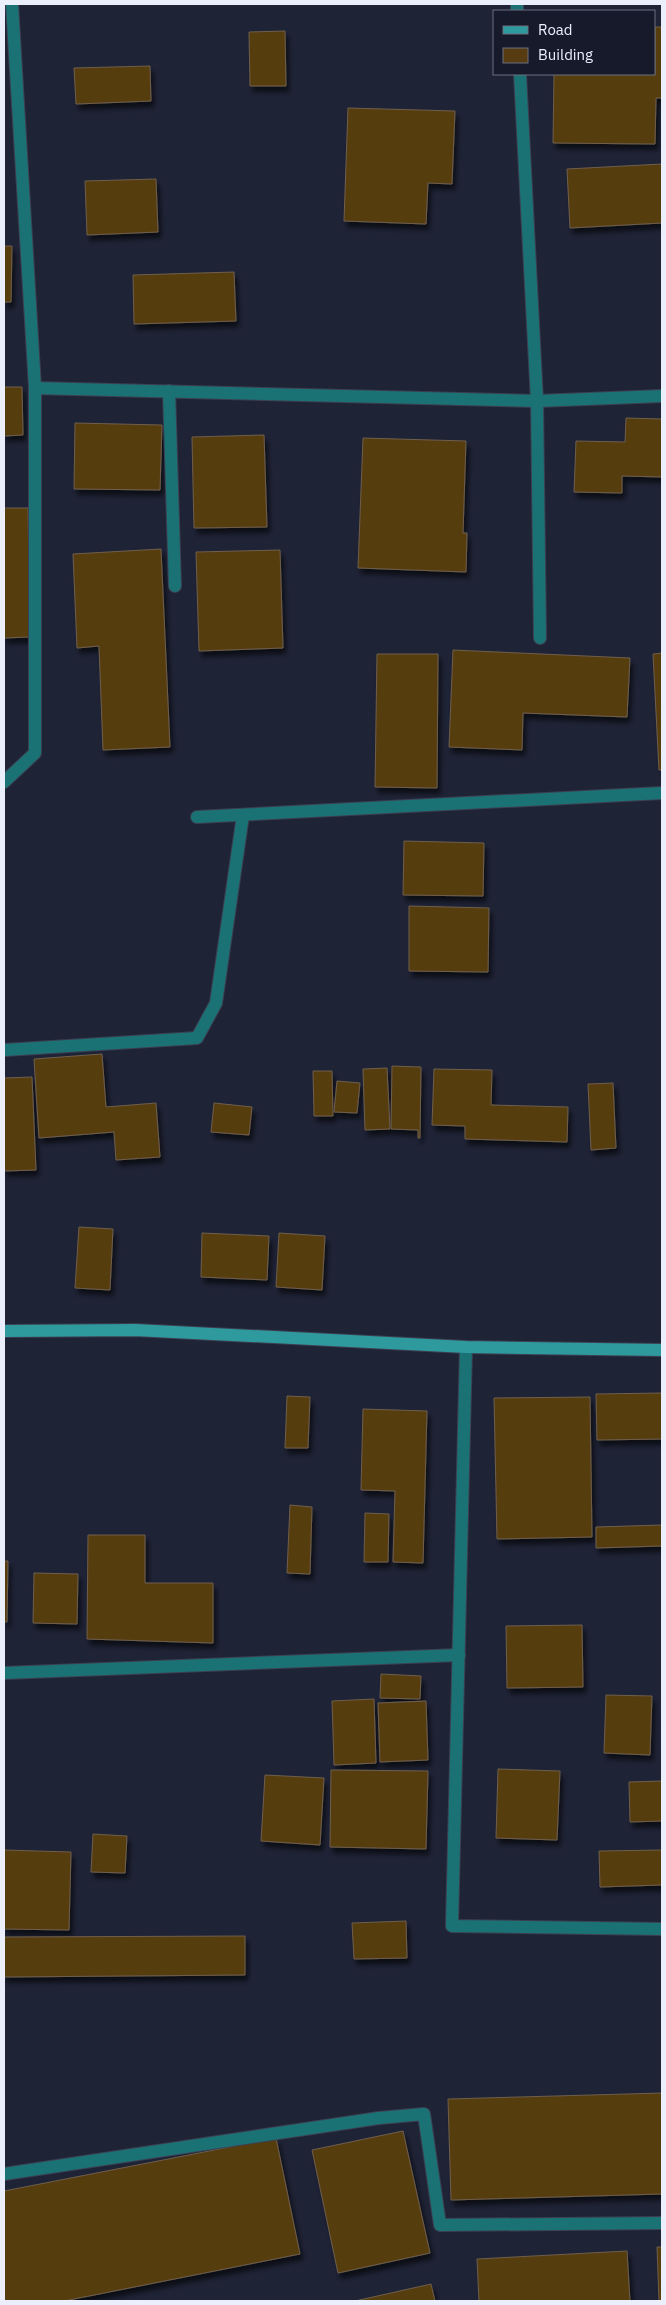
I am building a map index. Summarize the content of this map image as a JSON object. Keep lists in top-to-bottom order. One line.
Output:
{"legend":["Road","Building"]}
